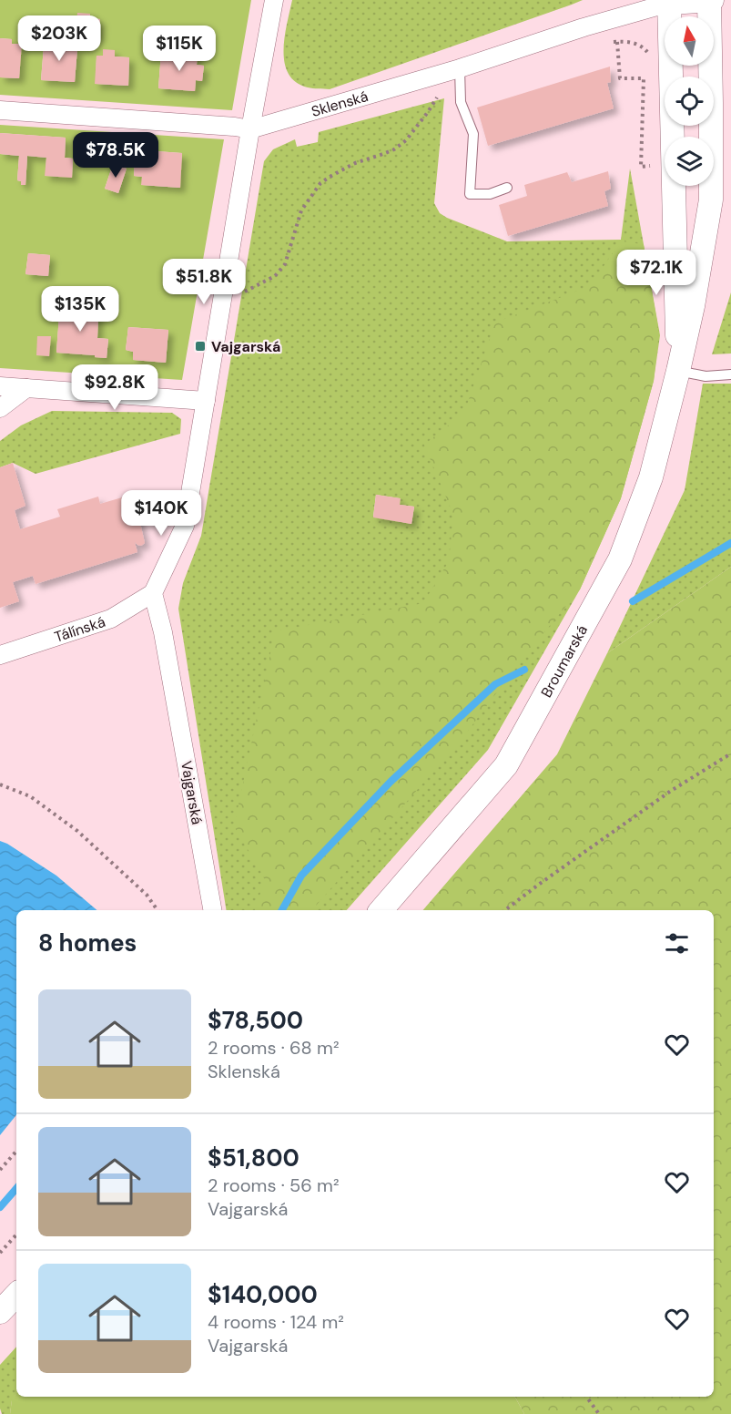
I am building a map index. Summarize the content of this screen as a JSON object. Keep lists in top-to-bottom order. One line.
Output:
{"streets":{"street":["Sklenská","Tálínská","Broumarská","Vajgarská"]},"crossings":[["Sklenská","Broumarská"],["Tálínská","Vajgarská"]],"places":{"transit":["Vajgarská"]},"north":"top","page":{"price":["$203K","$115K","$78.5K","$72.1K","$51.8K","$135K","$92.8K","$140K"],"heading":"8 homes","list":[{"name":"$78,500","note":"2 rooms · 68 m² · Sklenská"},{"name":"$51,800","note":"2 rooms · 56 m² · Vajgarská"},{"name":"$140,000","note":"4 rooms · 124 m² · Vajgarská"}]}}
